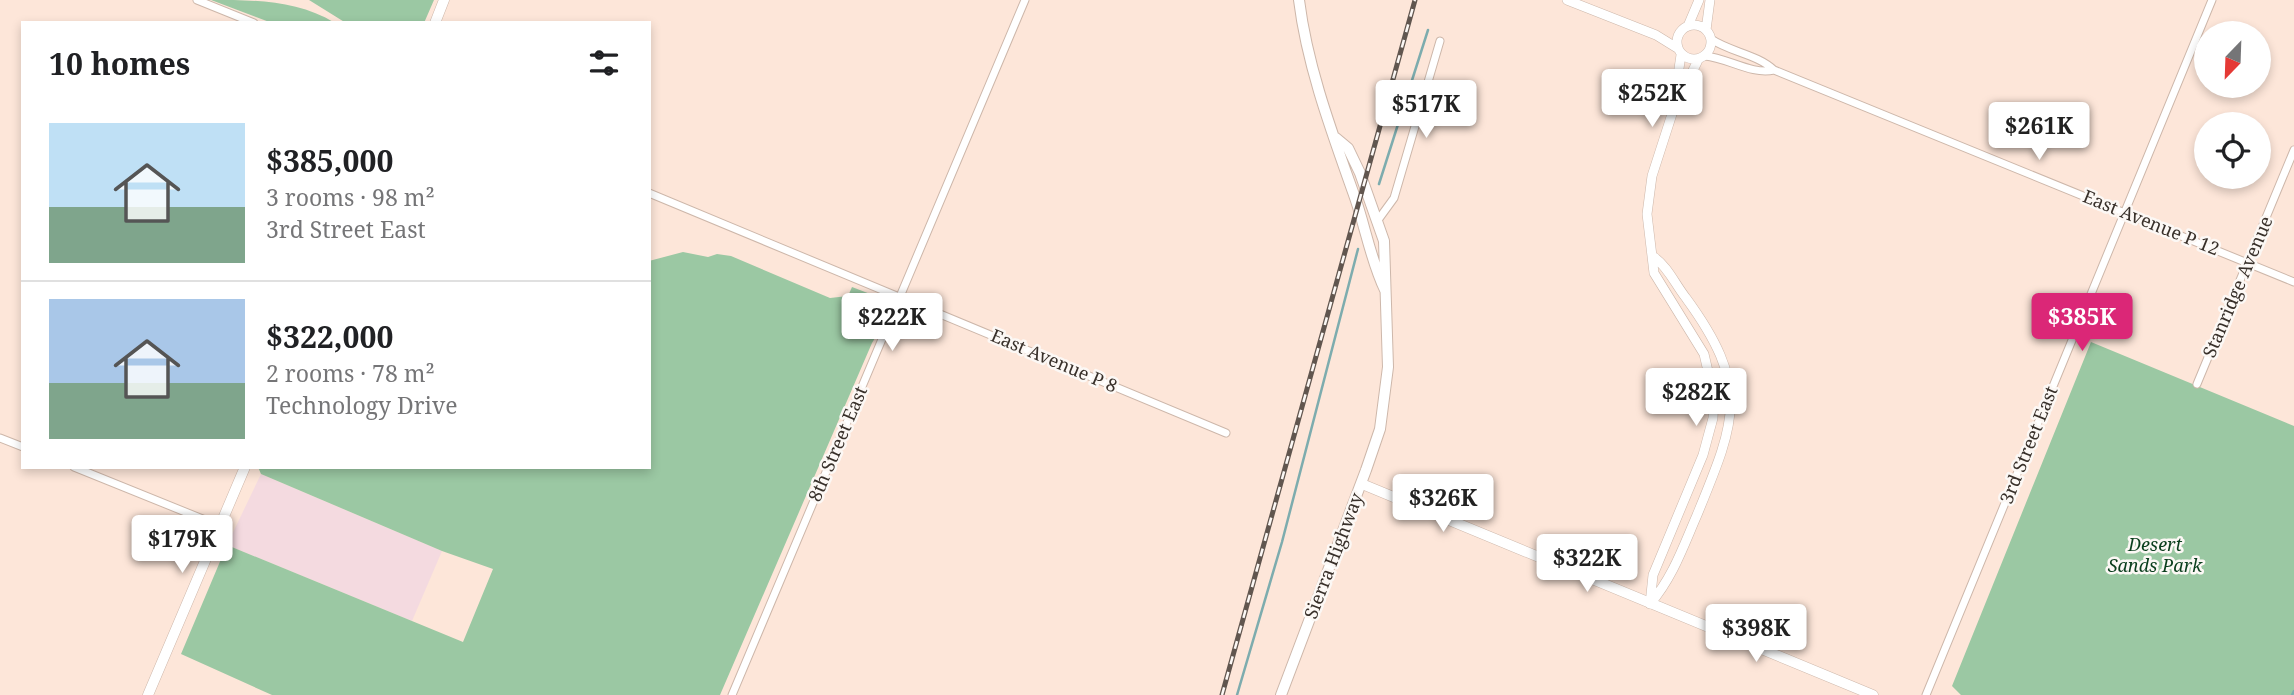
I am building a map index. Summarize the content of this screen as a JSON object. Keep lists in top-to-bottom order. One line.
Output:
{"streets":{"main road":["Sierra Highway"],"street":["East Avenue P 12","Stanridge Avenue","East Avenue P 8","8th Street East","3rd Street East"]},"crossings":[["East Avenue P 12","Stanridge Avenue"],["East Avenue P 12","3rd Street East"],["East Avenue P 8","8th Street East"]],"parks":["Desert Sands Park"],"north":"bottom left","page":{"heading":"10 homes","price":["$252K","$517K","$261K","$222K","$385K","$282K","$326K","$179K","$322K","$398K"],"list":[{"name":"$385,000","note":"3 rooms · 98 m² · 3rd Street East"},{"name":"$322,000","note":"2 rooms · 78 m² · Technology Drive"}]}}
